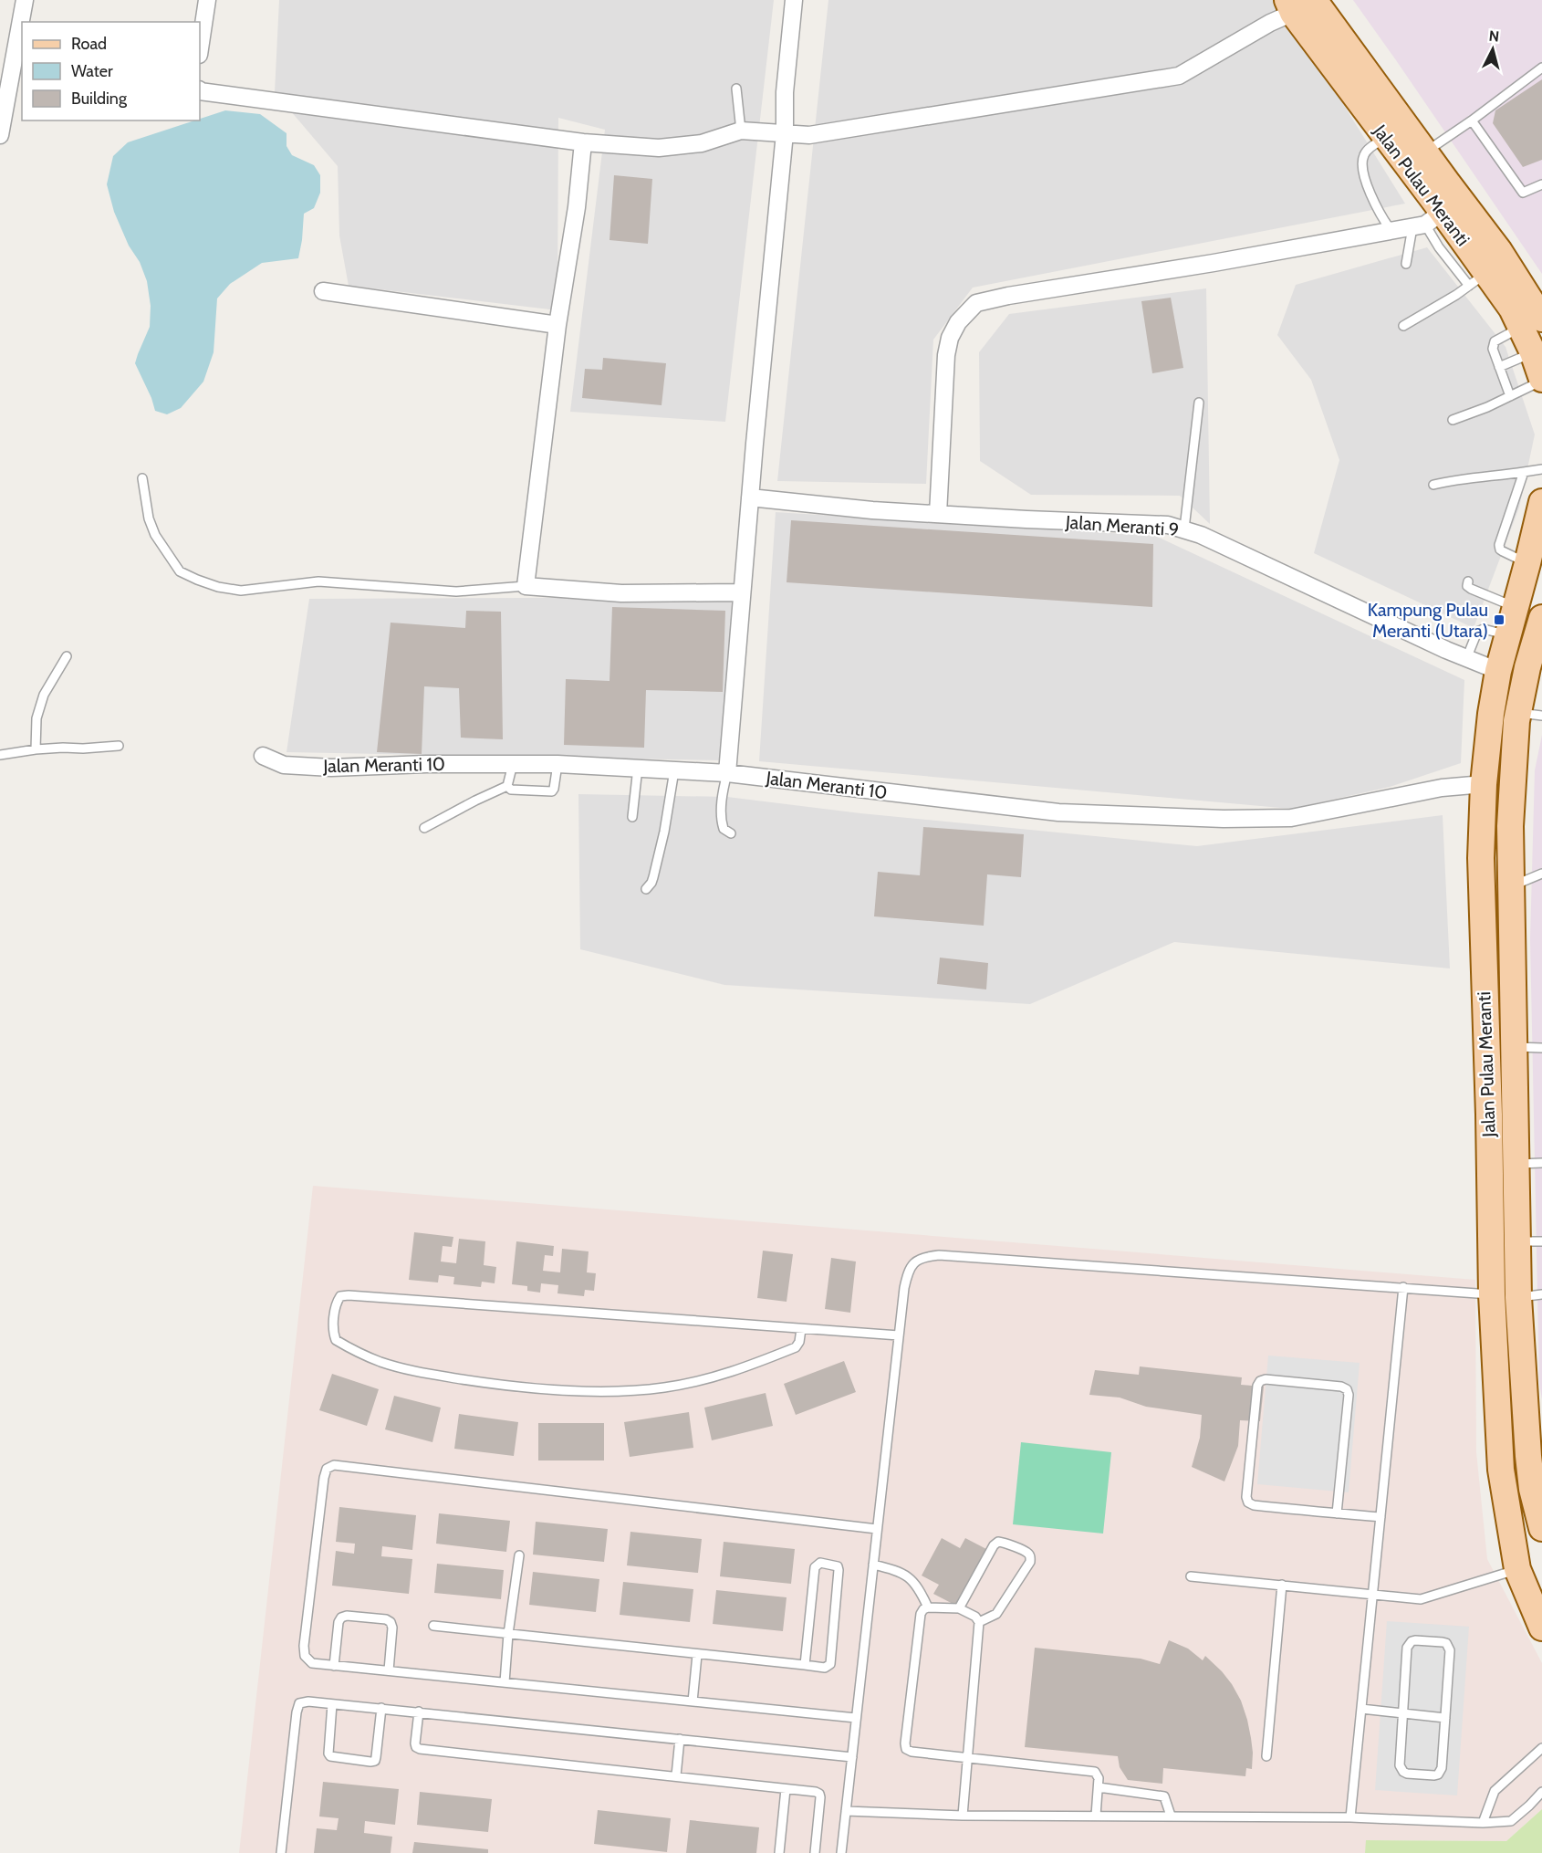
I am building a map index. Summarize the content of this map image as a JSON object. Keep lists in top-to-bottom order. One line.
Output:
{"streets":{"main road":["Jalan Pulau Meranti"],"street":["Jalan Meranti 9","Jalan Meranti 10"]},"crossings":[["Jalan Pulau Meranti","Jalan Meranti 9"],["Jalan Pulau Meranti","Jalan Meranti 10"]],"places":{"transit":["Kampung Pulau Meranti (Utara)"]},"legend":["Road","Water","Building"],"north":"top"}
